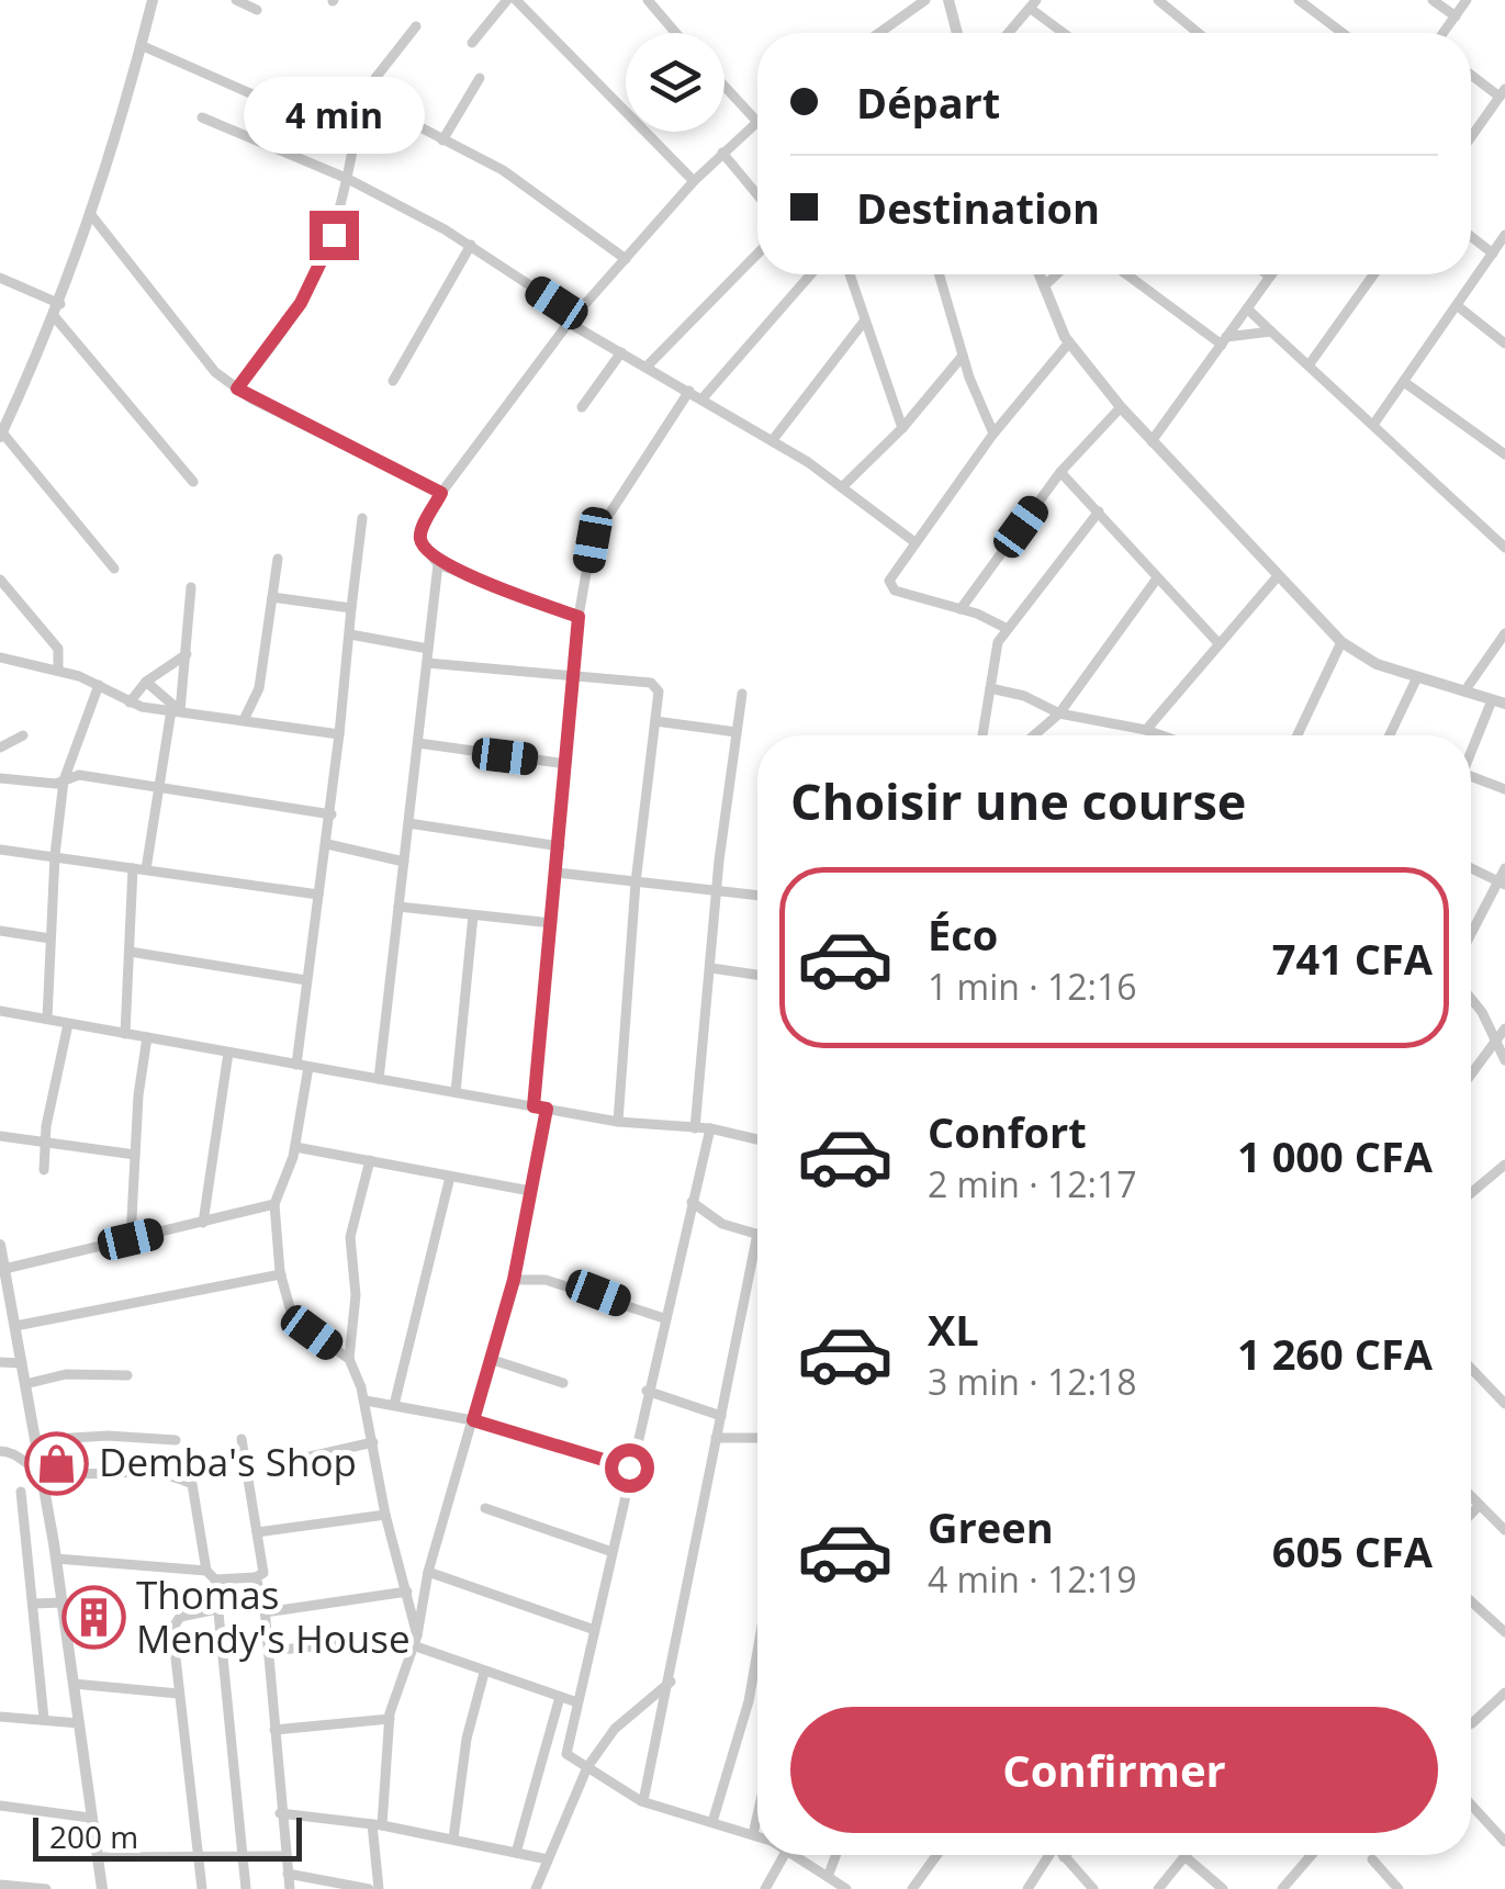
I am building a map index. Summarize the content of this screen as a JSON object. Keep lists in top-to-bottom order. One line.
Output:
{"places":{"shop":["Demba's Shop"],"building":["Thomas Mendy's House"]},"scale_bar":"200 m","page":{"banner":["Départ","Destination"],"bubble":"4 min","heading":"Choisir une course","list":[{"name":"Éco","note":"1 min · 12:16","value":"741 CFA"},{"name":"Confort","note":"2 min · 12:17","value":"1 000 CFA"},{"name":"XL","note":"3 min · 12:18","value":"1 260 CFA"},{"name":"Green","note":"4 min · 12:19","value":"605 CFA"}],"buttons":"Confirmer","scale":"200 m"}}
